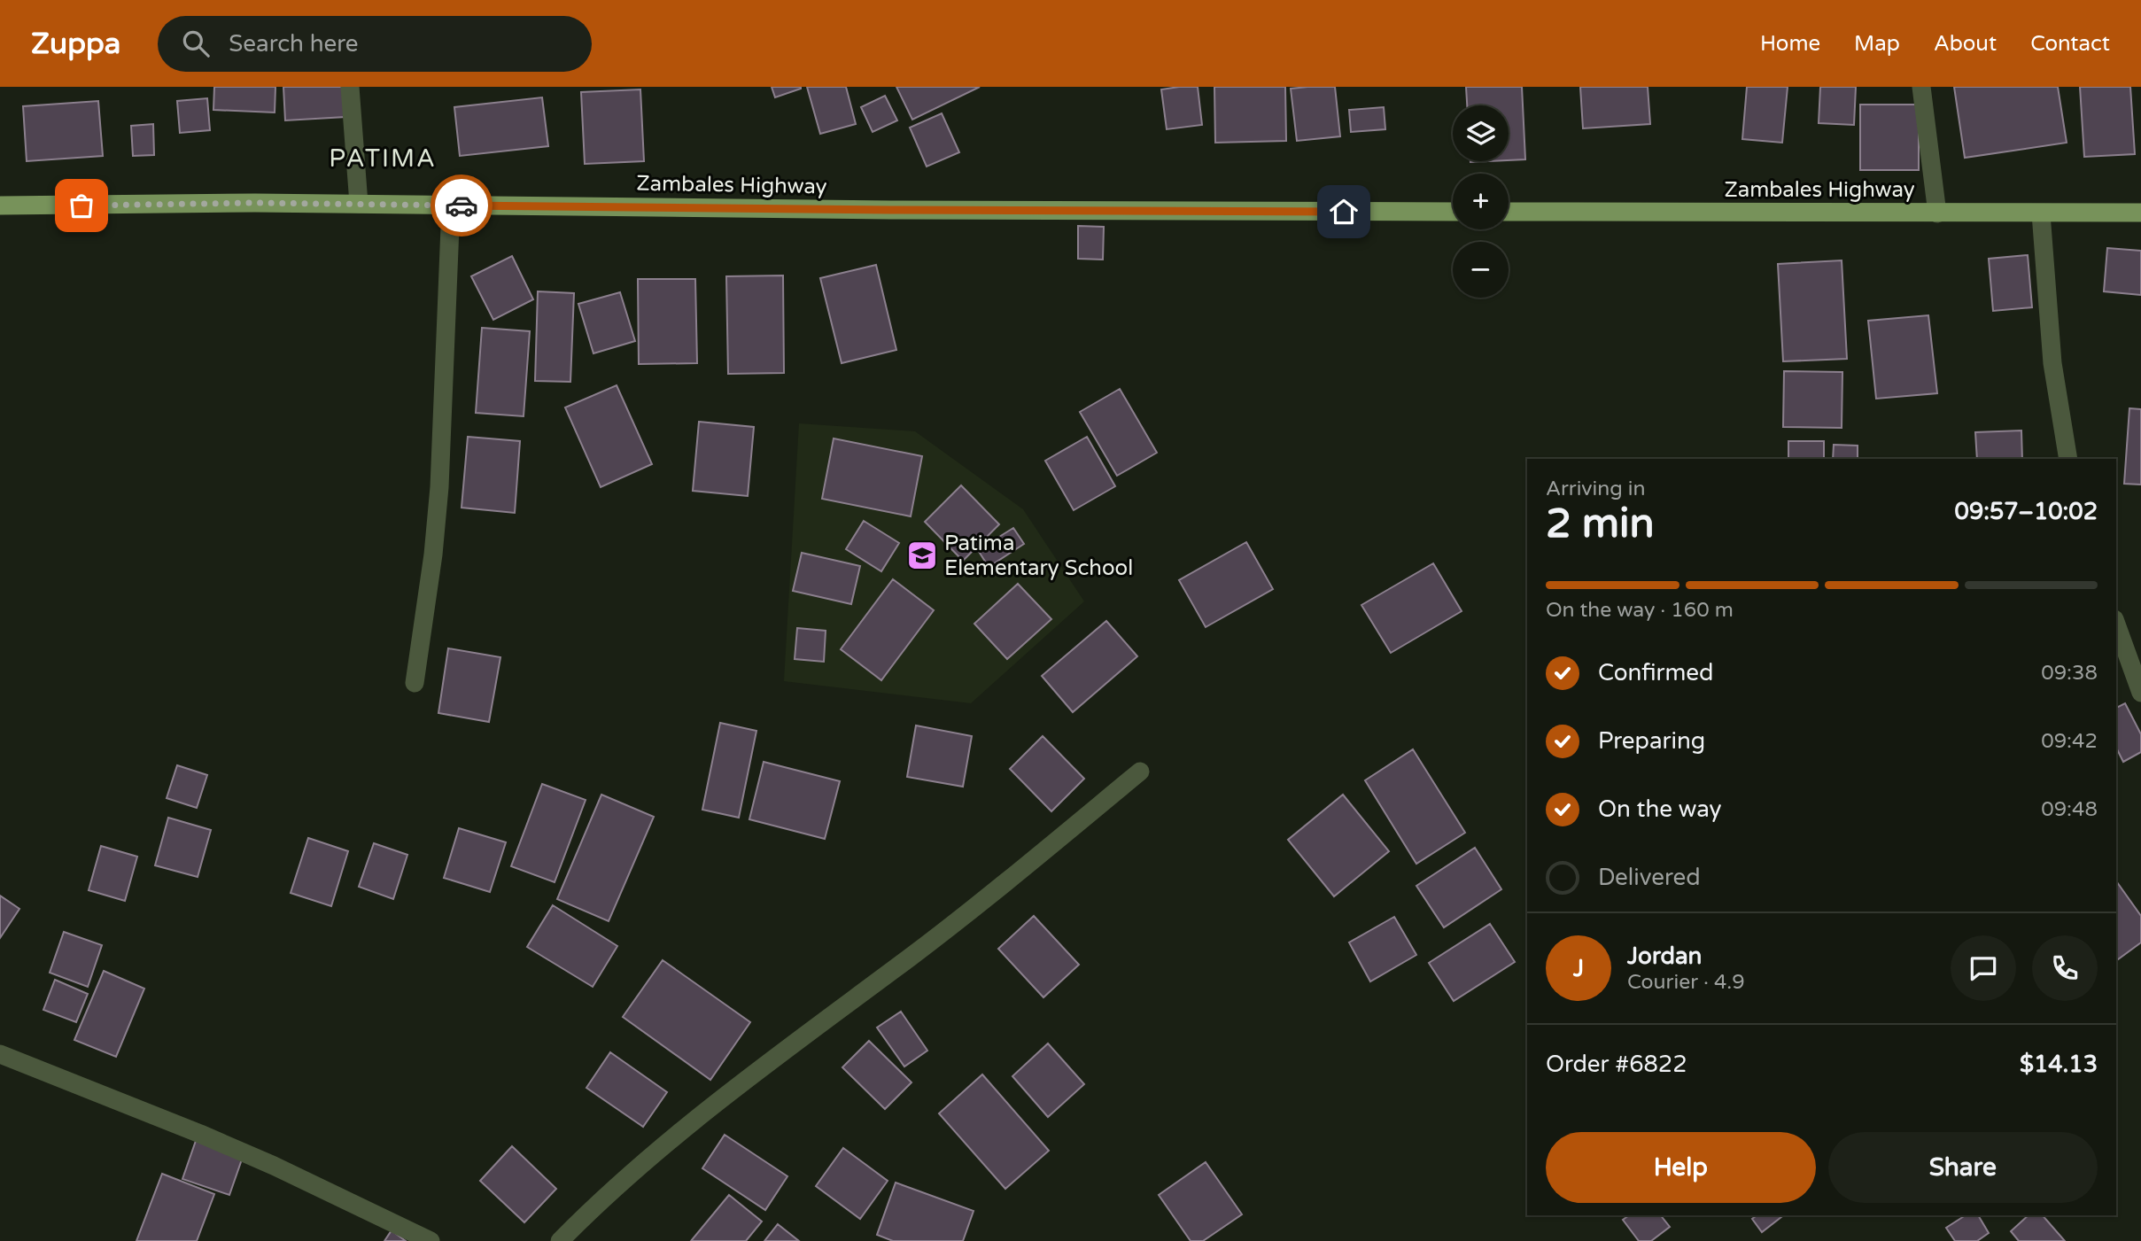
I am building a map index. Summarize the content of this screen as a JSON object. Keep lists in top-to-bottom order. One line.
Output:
{"streets":{"main road":["Zambales Highway"]},"districts":["PATIMA"],"places":{"school or university":["Patima Elementary School"]},"page":{"header":"Zuppa","search":"Search here","nav":["Home","Map","About","Contact"],"map_buttons":["+","−"],"heading":["2 min","Arriving in","09:57–10:02"],"panel":["Jordan","Courier · 4.9","Order #6822","$14.13"],"bar":"On the way · 160 m","list":[["Confirmed","09:38"],["Preparing","09:42"],["On the way","09:48"],"Delivered"],"round":"J","buttons":["Help","Share"]}}
